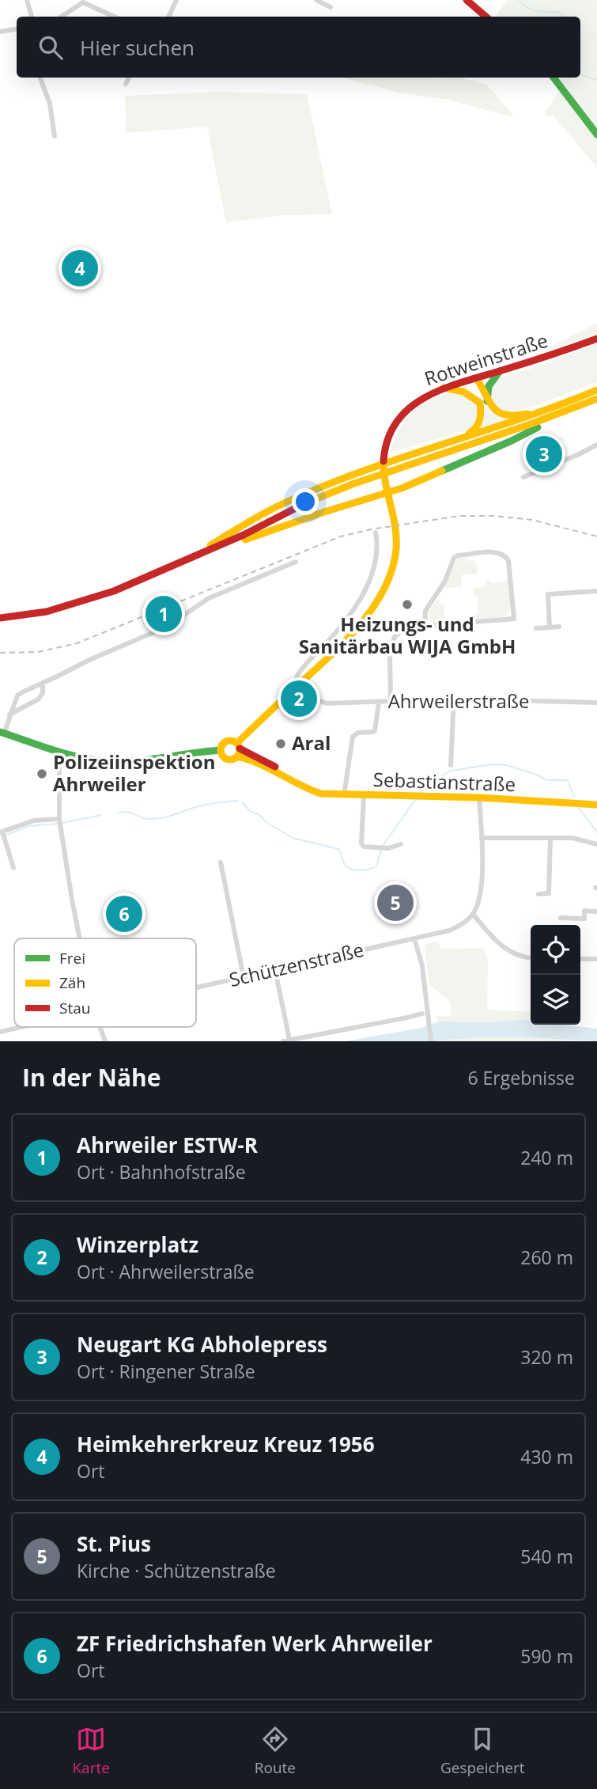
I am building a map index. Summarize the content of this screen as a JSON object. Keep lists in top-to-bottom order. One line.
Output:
{"streets":{"main road":["Rotweinstraße","Sebastianstraße"],"street":["Ahrweilerstraße","Schützenstraße"]},"crossings":[["Rotweinstraße","Ahrweilerstraße"],["Rotweinstraße","Sebastianstraße"]],"places":["Heizungs- und Sanitärbau WIJA GmbH","Aral","Polizeiinspektion Ahrweiler"],"legend":["Frei","Zäh","Stau"],"page":{"search":"Hier suchen","pins":["4","3","1","2","5","6"],"heading":["In der Nähe","6 Ergebnisse"],"list":[{"mark":"1","name":"Ahrweiler ESTW-R","note":"Ort · Bahnhofstraße","value":"240 m"},{"mark":"2","name":"Winzerplatz","note":"Ort · Ahrweilerstraße","value":"260 m"},{"mark":"3","name":"Neugart KG Abholepress","note":"Ort · Ringener Straße","value":"320 m"},{"mark":"4","name":"Heimkehrerkreuz Kreuz 1956","note":"Ort","value":"430 m"},{"mark":"5","name":"St. Pius","note":"Kirche · Schützenstraße","value":"540 m"},{"mark":"6","name":"ZF Friedrichshafen Werk Ahrweiler","note":"Ort","value":"590 m"}],"nav":["Karte","Route","Gespeichert"]}}
